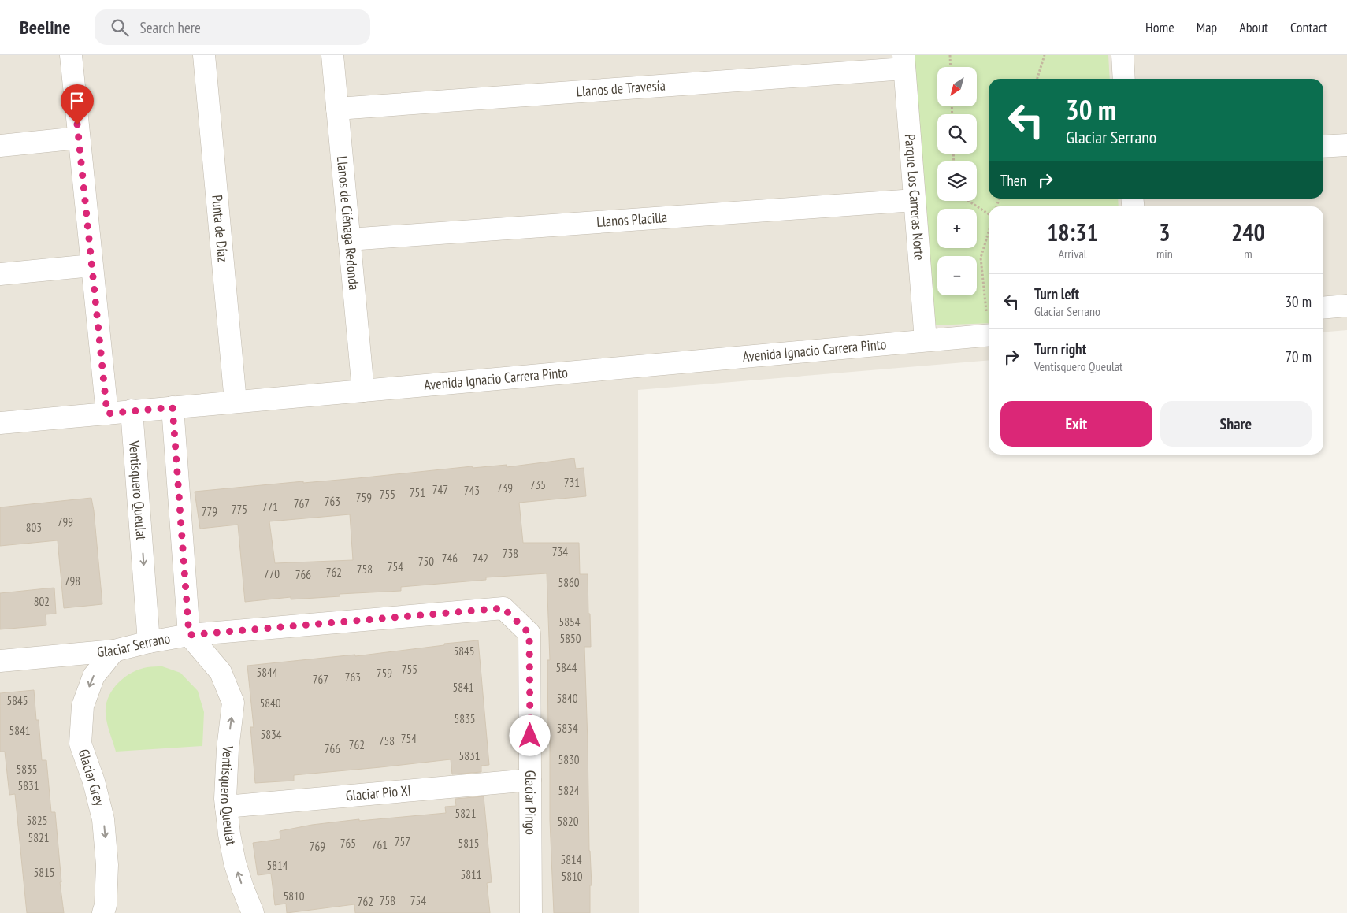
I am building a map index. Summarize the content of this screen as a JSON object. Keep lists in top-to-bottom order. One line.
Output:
{"streets":{"street":["Llanos de Travesía","Parque Los Carreras Norte","Llanos Placilla","Llanos de Ciénaga Redonda","Punta de Díaz","Avenida Ignacio Carrera Pinto","Ventisquero Queulat","Glaciar Serrano","Glaciar Grey","Glaciar Pio XI","Glaciar Pingo"]},"crossings":[["Llanos de Travesía","Parque Los Carreras Norte"],["Llanos de Travesía","Llanos de Ciénaga Redonda"],["Parque Los Carreras Norte","Llanos Placilla"],["Parque Los Carreras Norte","Avenida Ignacio Carrera Pinto"],["Llanos Placilla","Llanos de Ciénaga Redonda"],["Llanos de Ciénaga Redonda","Avenida Ignacio Carrera Pinto"],["Punta de Díaz","Avenida Ignacio Carrera Pinto"],["Avenida Ignacio Carrera Pinto","Ventisquero Queulat"],["Ventisquero Queulat","Glaciar Serrano"],["Ventisquero Queulat","Glaciar Pio XI"],["Glaciar Serrano","Glaciar Grey"],["Glaciar Serrano","Glaciar Pingo"],["Glaciar Pio XI","Glaciar Pingo"]],"one_way":["Glaciar Grey"],"house_numbers":["731","735","739","747","743","751","755","759","763","767","771","775","779","799","803","734","738","746","742","750","754","758","762","770","766","798","5860","802","5854","5850","5845","5844","755","5844","759","763","767","5841","5840","5845","5840","5835","5834","5841","5834","754","758","762","766","5831","5830","5835","5831","5824","5821","5825","5820","5821","757","765","5815","761","769","5814","5814","5815","5811","5810","5810","758","754","762"],"north":"bottom left","page":{"header":"Beeline","search":"Search here","nav":["Home","Map","About","Contact"],"map_buttons":["+","−"],"turn":["30 m","Glaciar Serrano"],"then":"Then","eta":["18:31","Arrival","3","min","240","m"],"list":[{"name":"Turn left","note":"Glaciar Serrano","value":"30 m"},{"name":"Turn right","note":"Ventisquero Queulat","value":"70 m"}],"buttons":["Exit","Share"]}}
